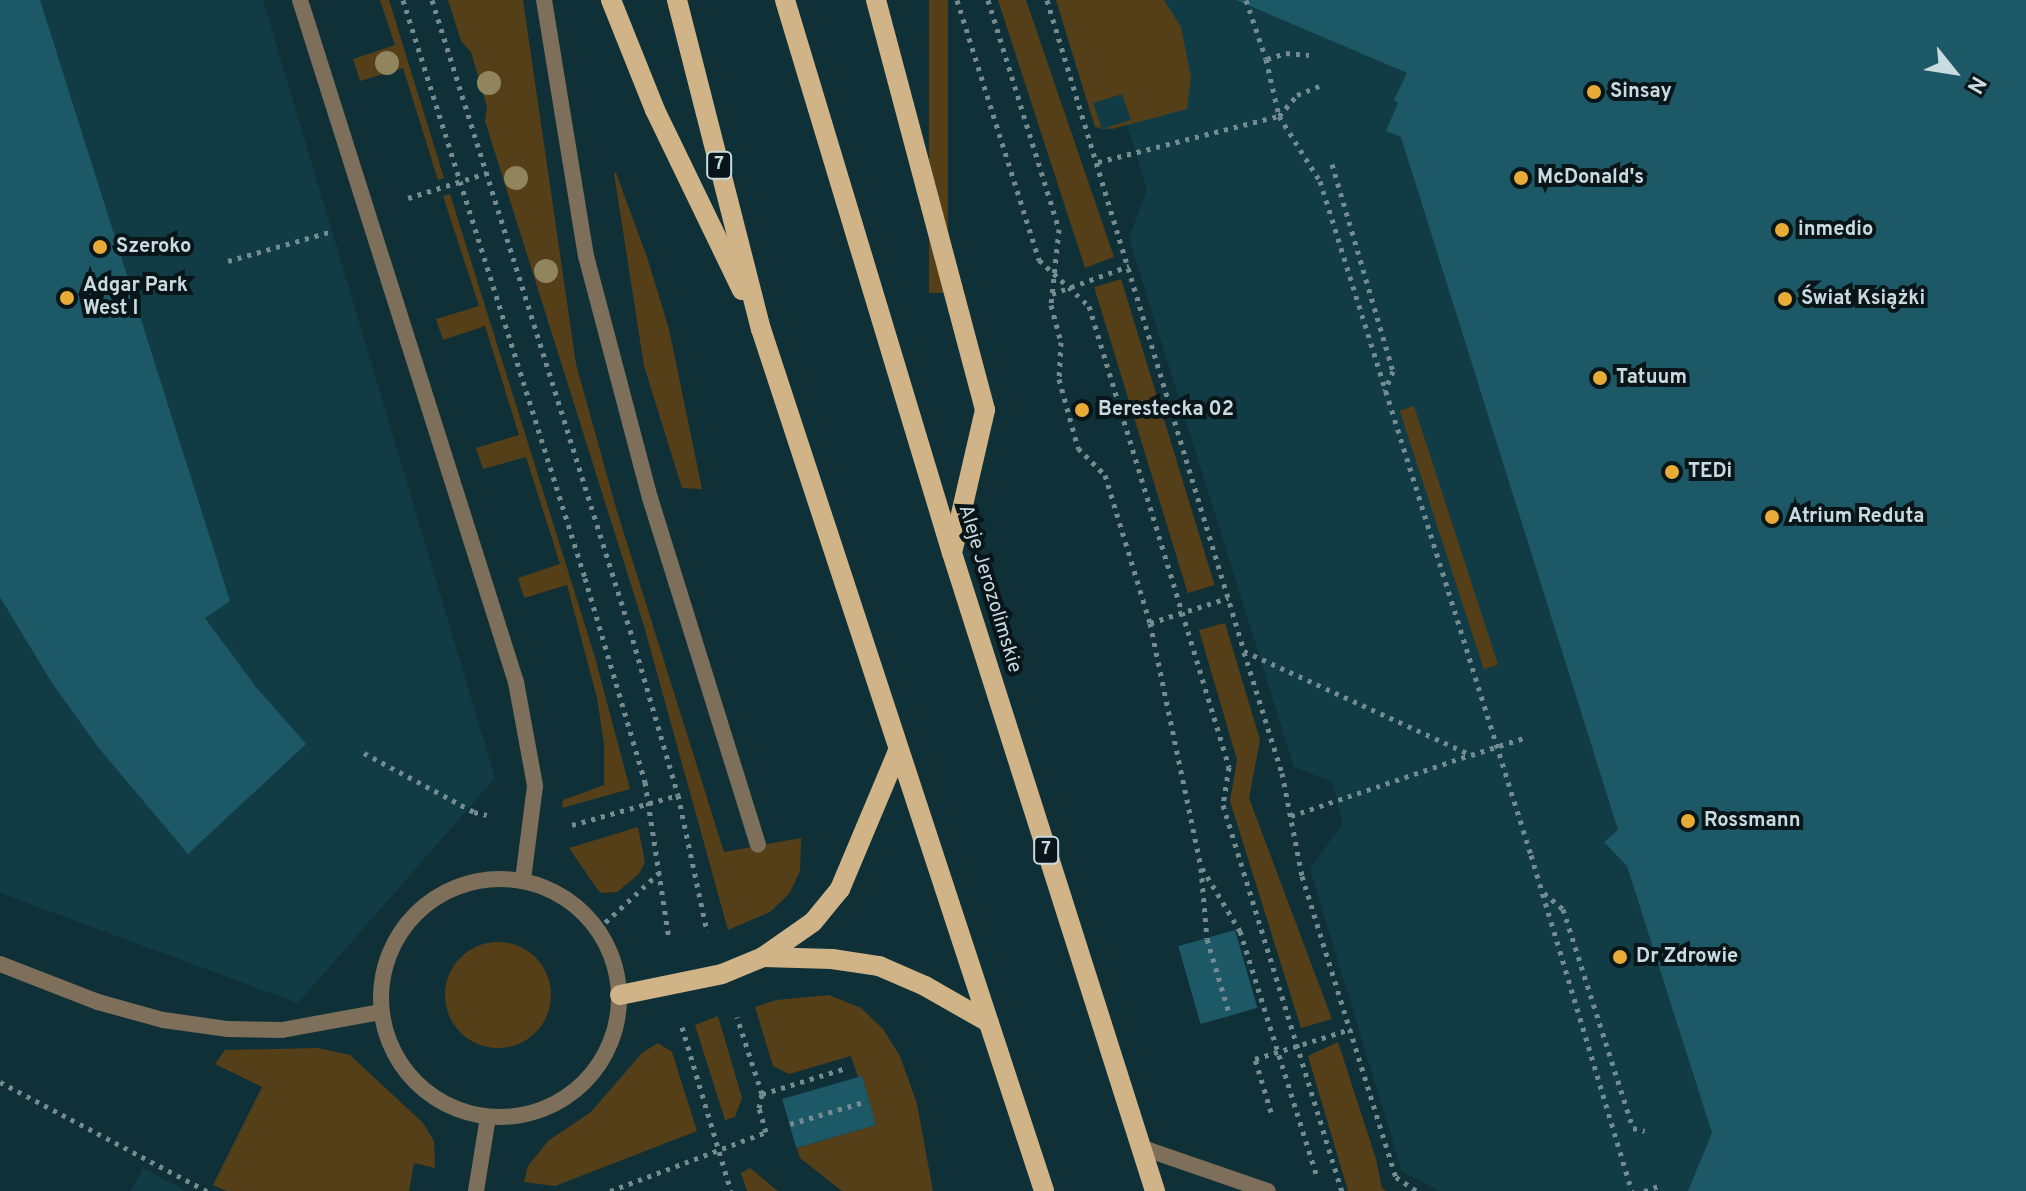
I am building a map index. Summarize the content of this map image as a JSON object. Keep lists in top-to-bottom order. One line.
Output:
{"streets":{"main road":["7","Aleje Jerozolimskie"]},"places":["Sinsay","McDonald's","inmedio","Szeroko","Adgar Park West I","Świat Książki","Tatuum","Berestecka 02","TEDi","Atrium Reduta","Rossmann","Dr Zdrowie"],"north":"bottom right"}
